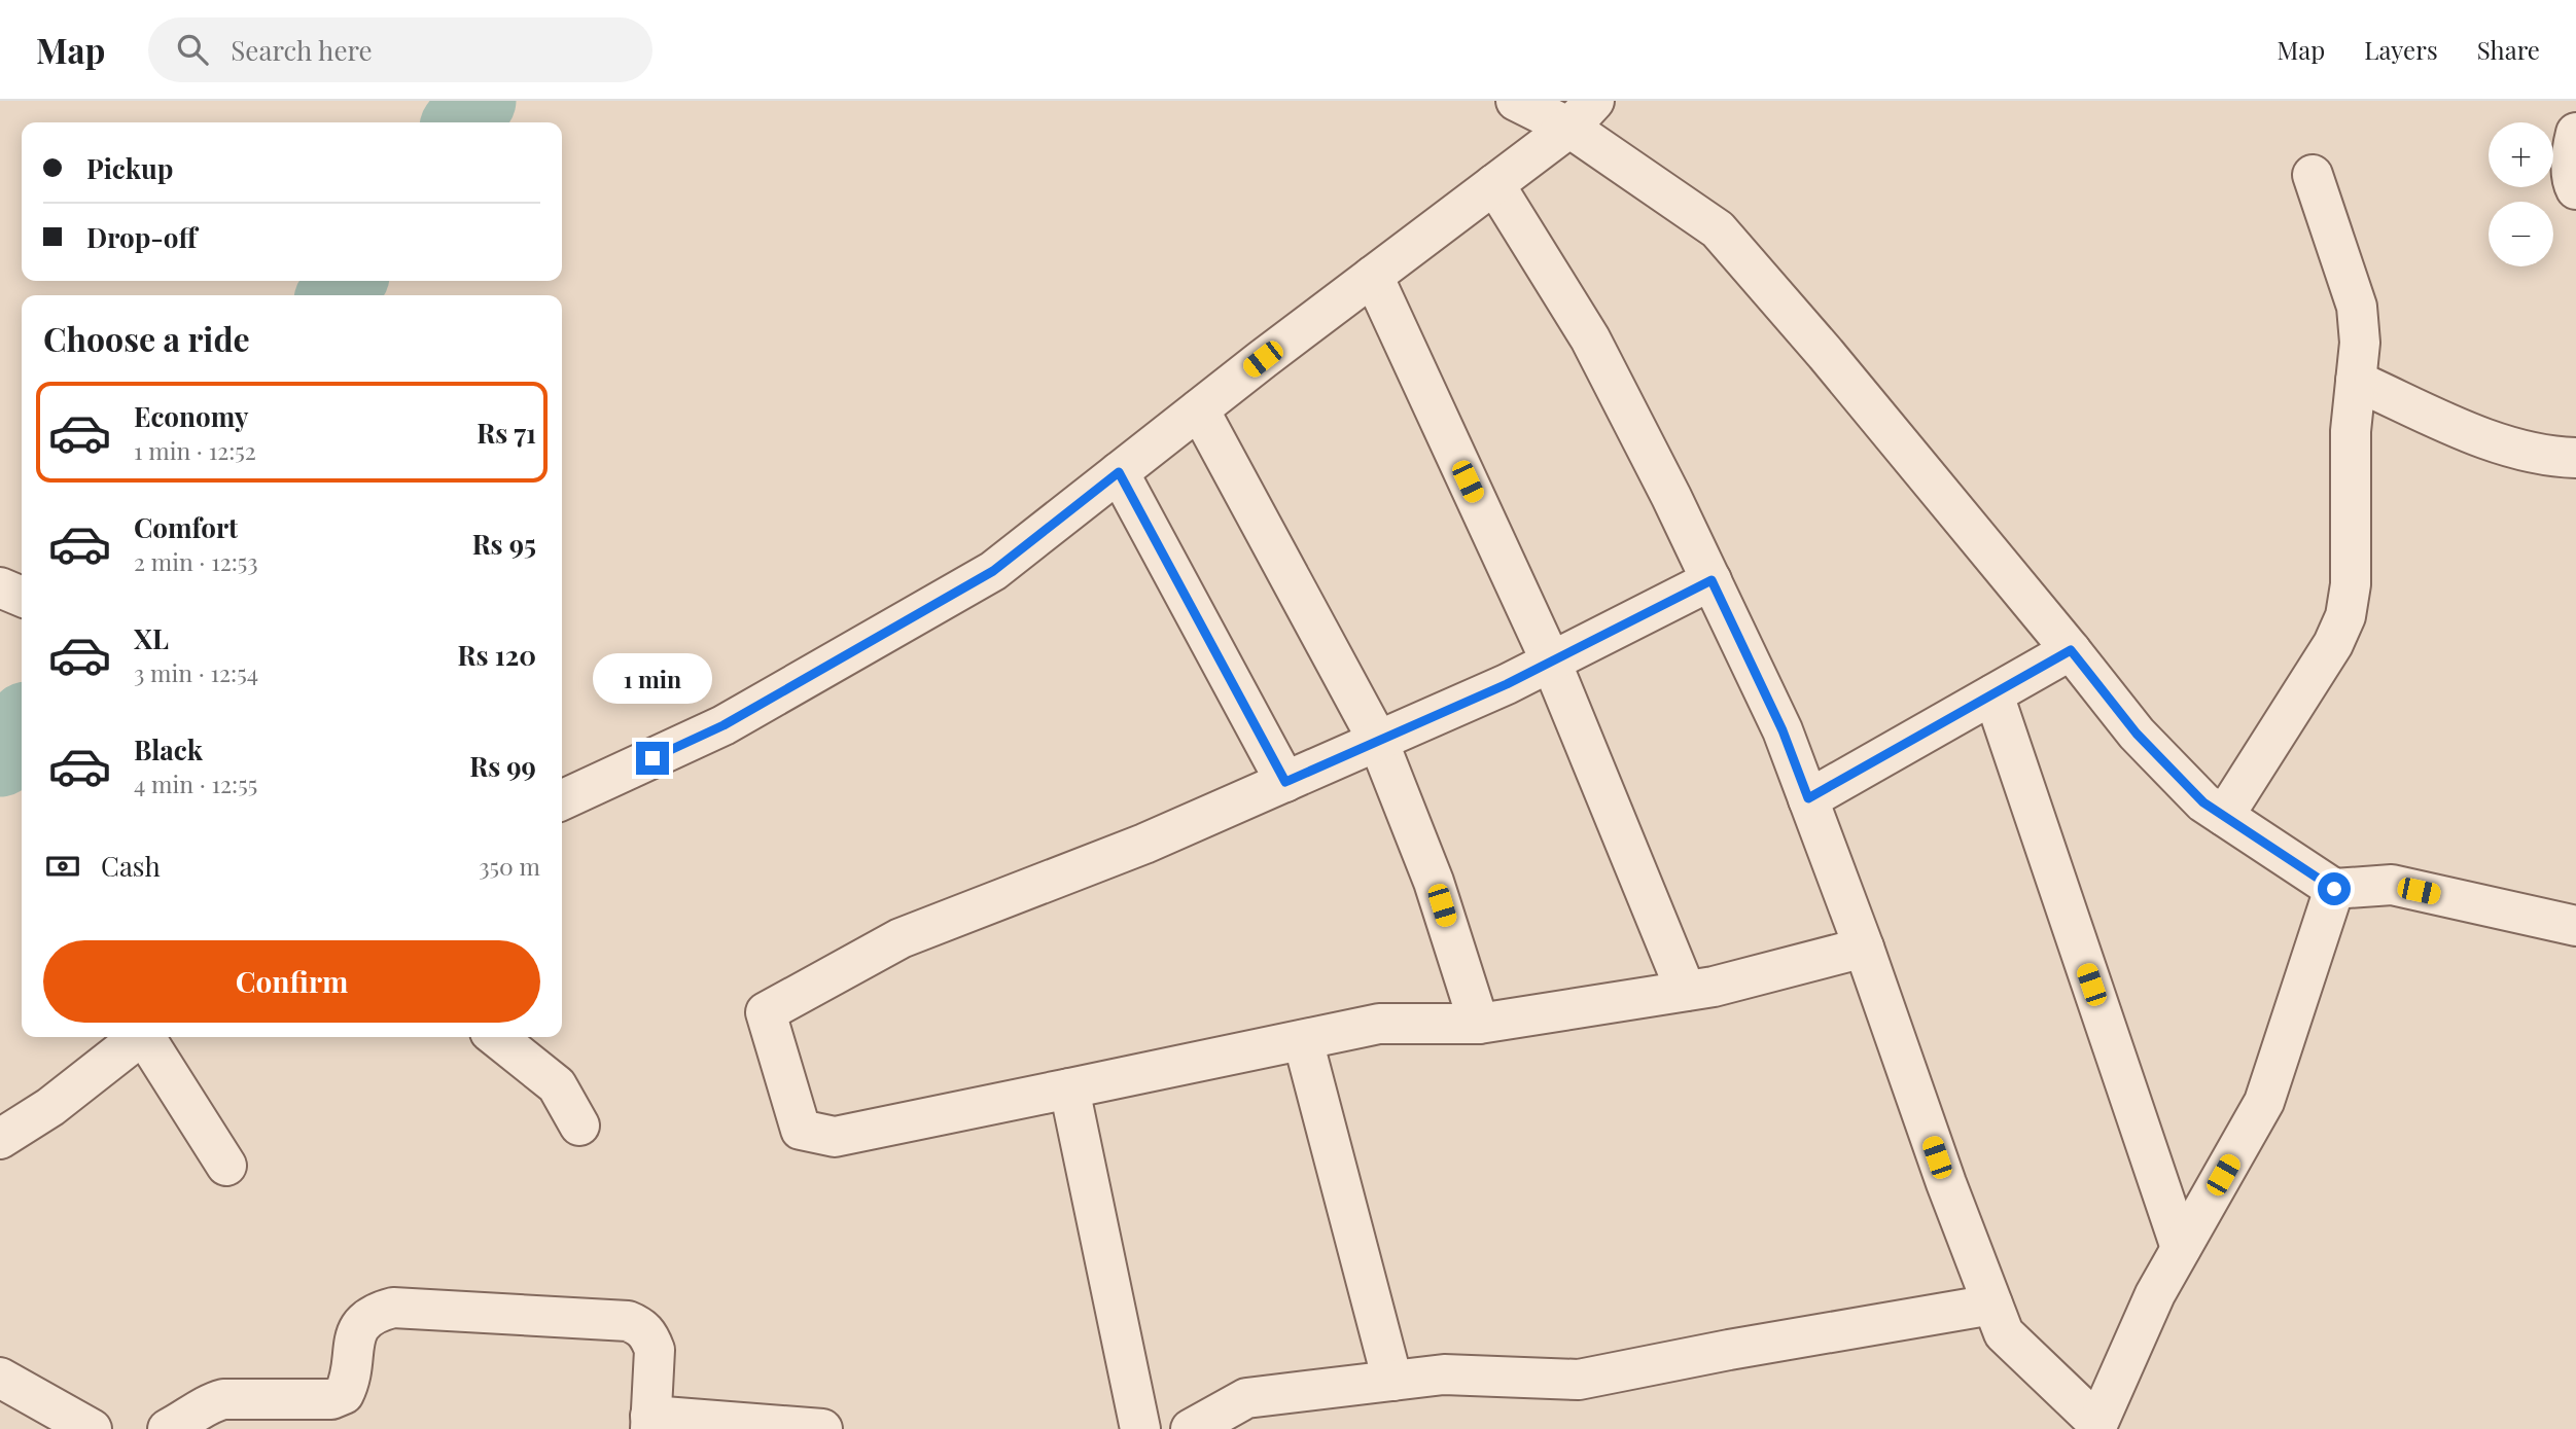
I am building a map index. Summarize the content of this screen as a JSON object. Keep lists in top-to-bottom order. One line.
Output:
{"page":{"header":"Map","search":"Search here","nav":["Map","Layers","Share"],"map_buttons":["+","−"],"banner":["Pickup","Drop-off"],"heading":"Choose a ride","list":[{"name":"Economy","note":"1 min · 12:52","value":"Rs 71"},{"name":"Comfort","note":"2 min · 12:53","value":"Rs 95"},{"name":"XL","note":"3 min · 12:54","value":"Rs 120"},{"name":"Black","note":"4 min · 12:55","value":"Rs 99"}],"bubble":"1 min","pay":["Cash","350 m"],"buttons":"Confirm"}}
